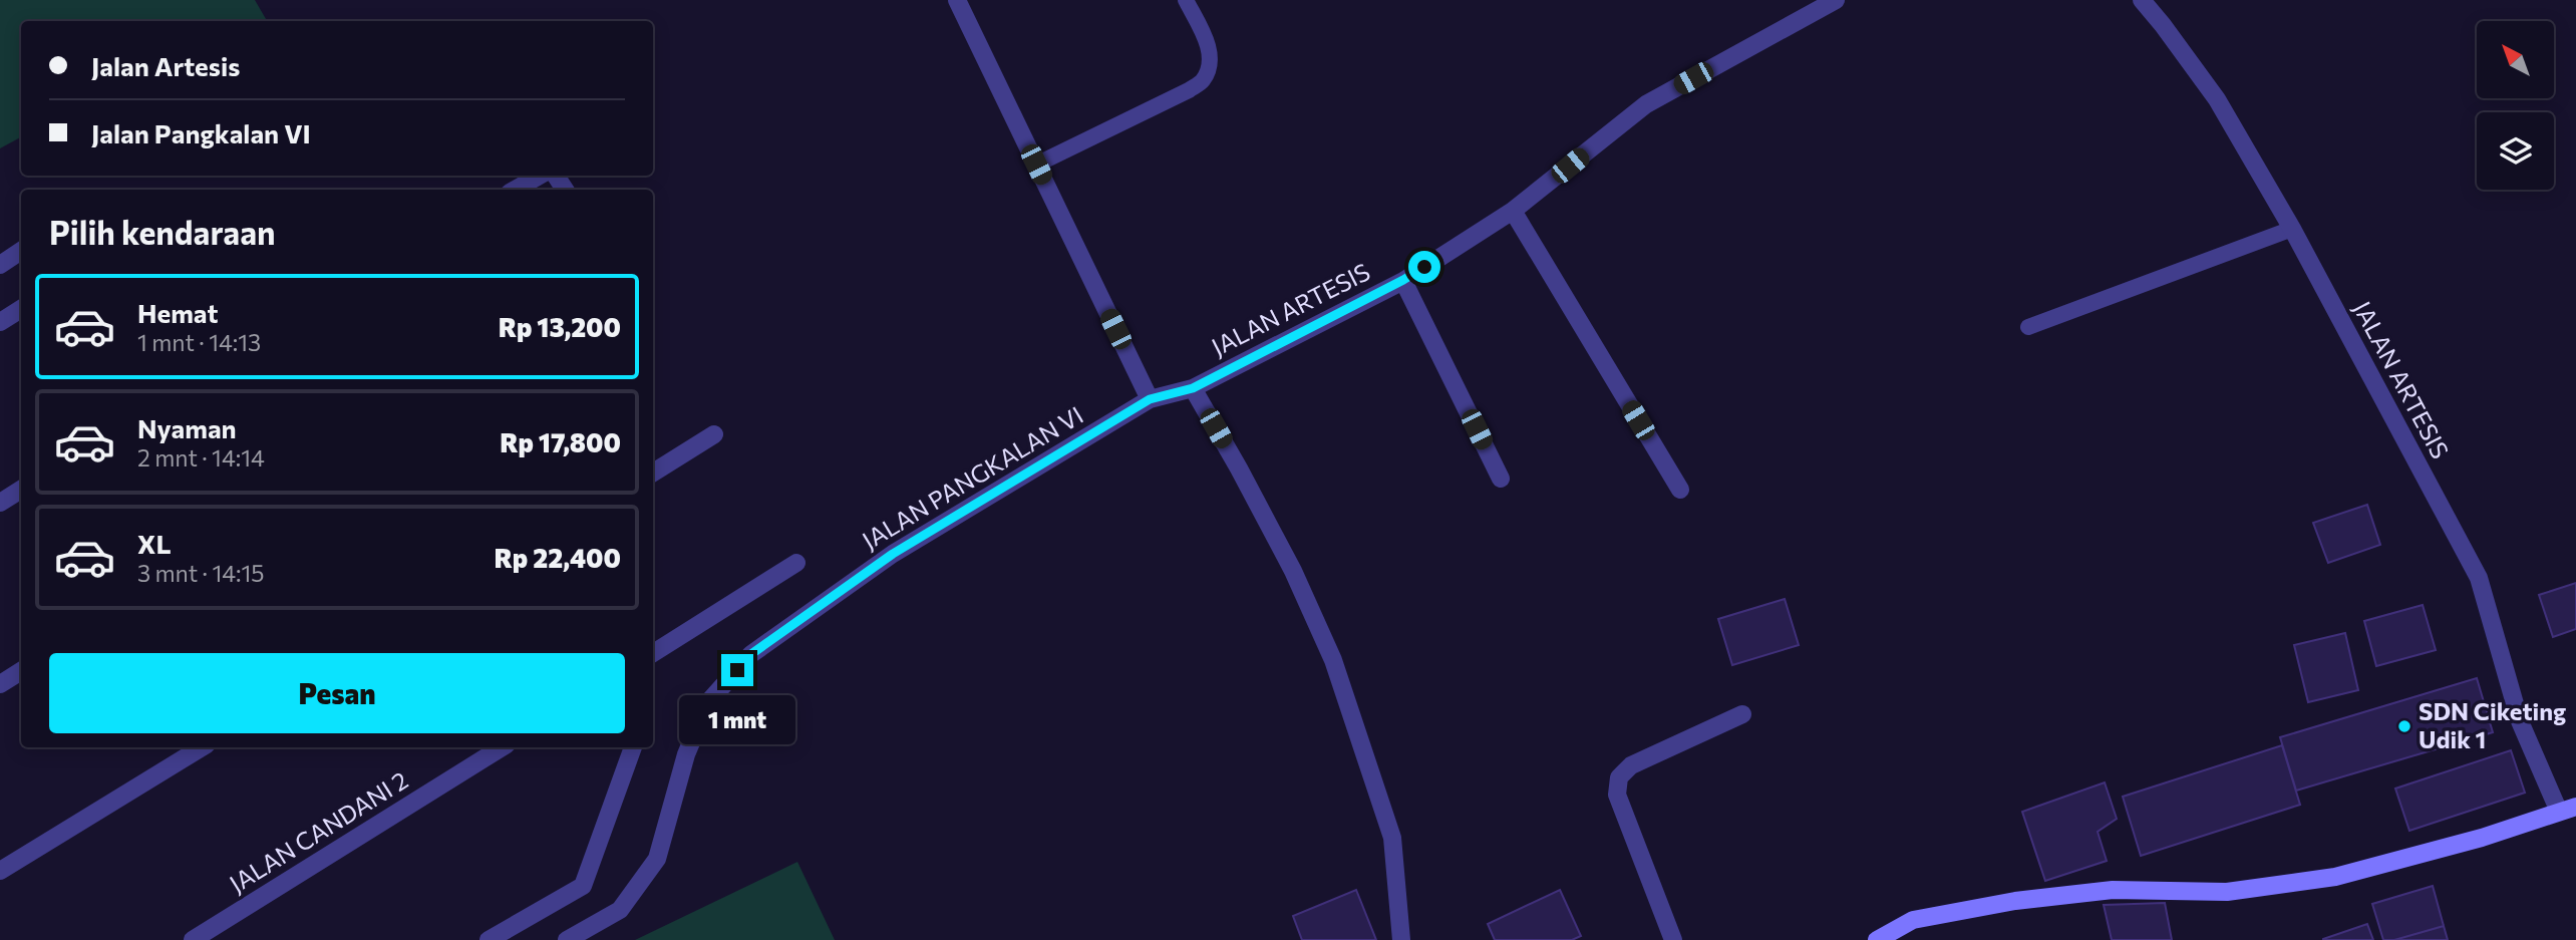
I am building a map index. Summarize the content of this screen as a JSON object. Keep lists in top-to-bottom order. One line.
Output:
{"streets":{"street":["JALAN ARTESIS","JALAN PANGKALAN VI","JALAN CANDANI 2"]},"crossings":[["JALAN ARTESIS","JALAN PANGKALAN VI"]],"places":["SDN Ciketing Udik 1"],"north":"top left","page":{"banner":["Jalan Artesis","Jalan Pangkalan VI"],"heading":"Pilih kendaraan","list":[{"name":"Hemat","note":"1 mnt · 14:13","value":"Rp 13,200"},{"name":"Nyaman","note":"2 mnt · 14:14","value":"Rp 17,800"},{"name":"XL","note":"3 mnt · 14:15","value":"Rp 22,400"}],"buttons":"Pesan","bubble":"1 mnt"}}
